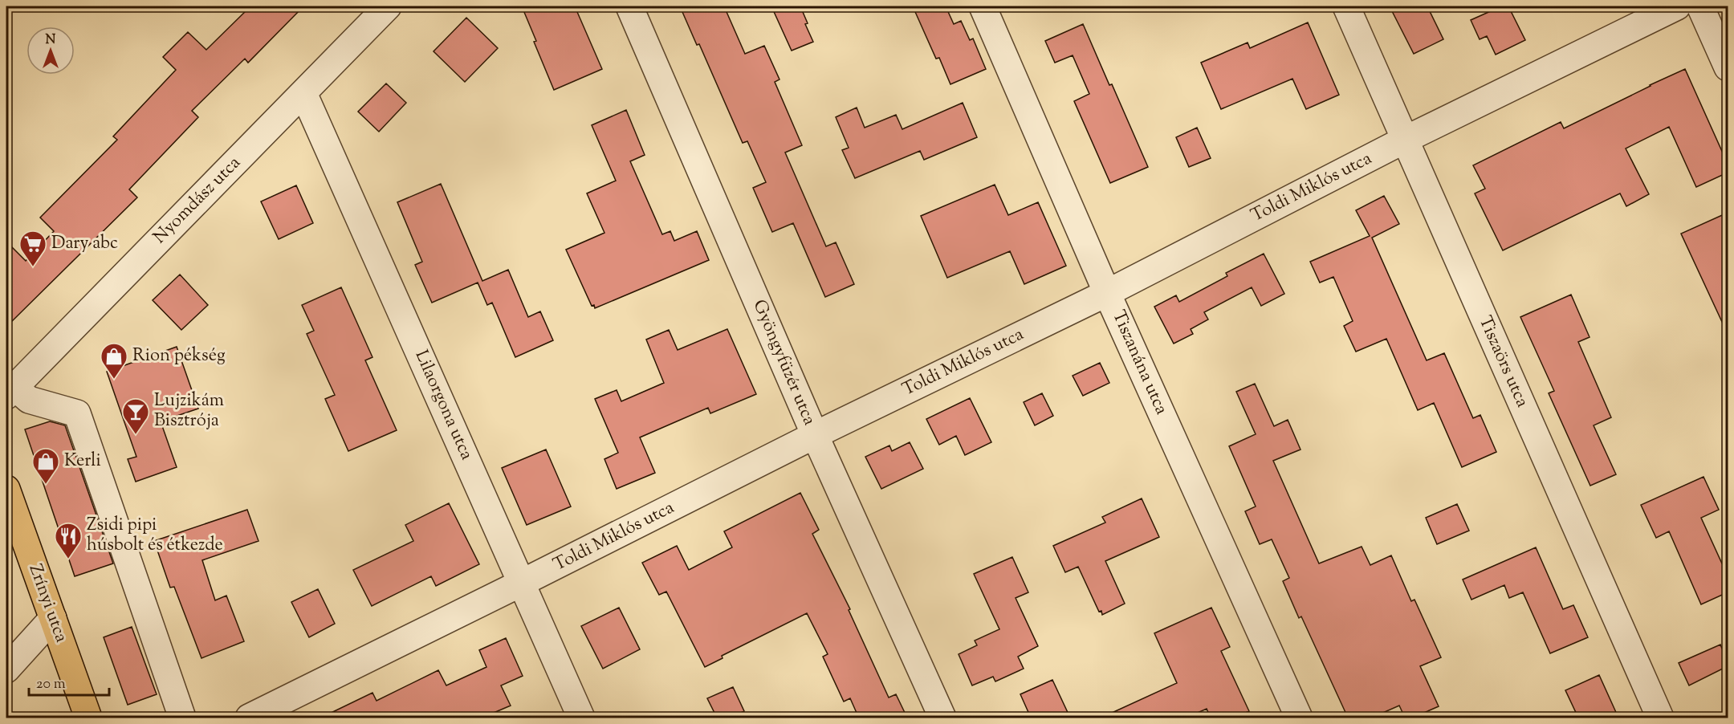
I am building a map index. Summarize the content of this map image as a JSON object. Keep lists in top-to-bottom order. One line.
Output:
{"streets":{"main road":["Zrínyi utca"],"street":["Toldi Miklós utca","Nyomdász utca","Tiszaörs utca","Gyöngyfüzér utca","Tiszanána utca","Lilaorgona utca"]},"crossings":[["Toldi Miklós utca","Tiszaörs utca"],["Toldi Miklós utca","Gyöngyfüzér utca"],["Toldi Miklós utca","Tiszanána utca"],["Toldi Miklós utca","Lilaorgona utca"],["Nyomdász utca","Lilaorgona utca"]],"places":{"supermarket":["Dary abc"],"shop":["Rion pékség","Kerli"],"bar":["Lujzikám Bisztrója"],"restaurant":["Zsidi pipi húsbolt és étkezde"]},"scale_bar":"20 m","north":"top"}
